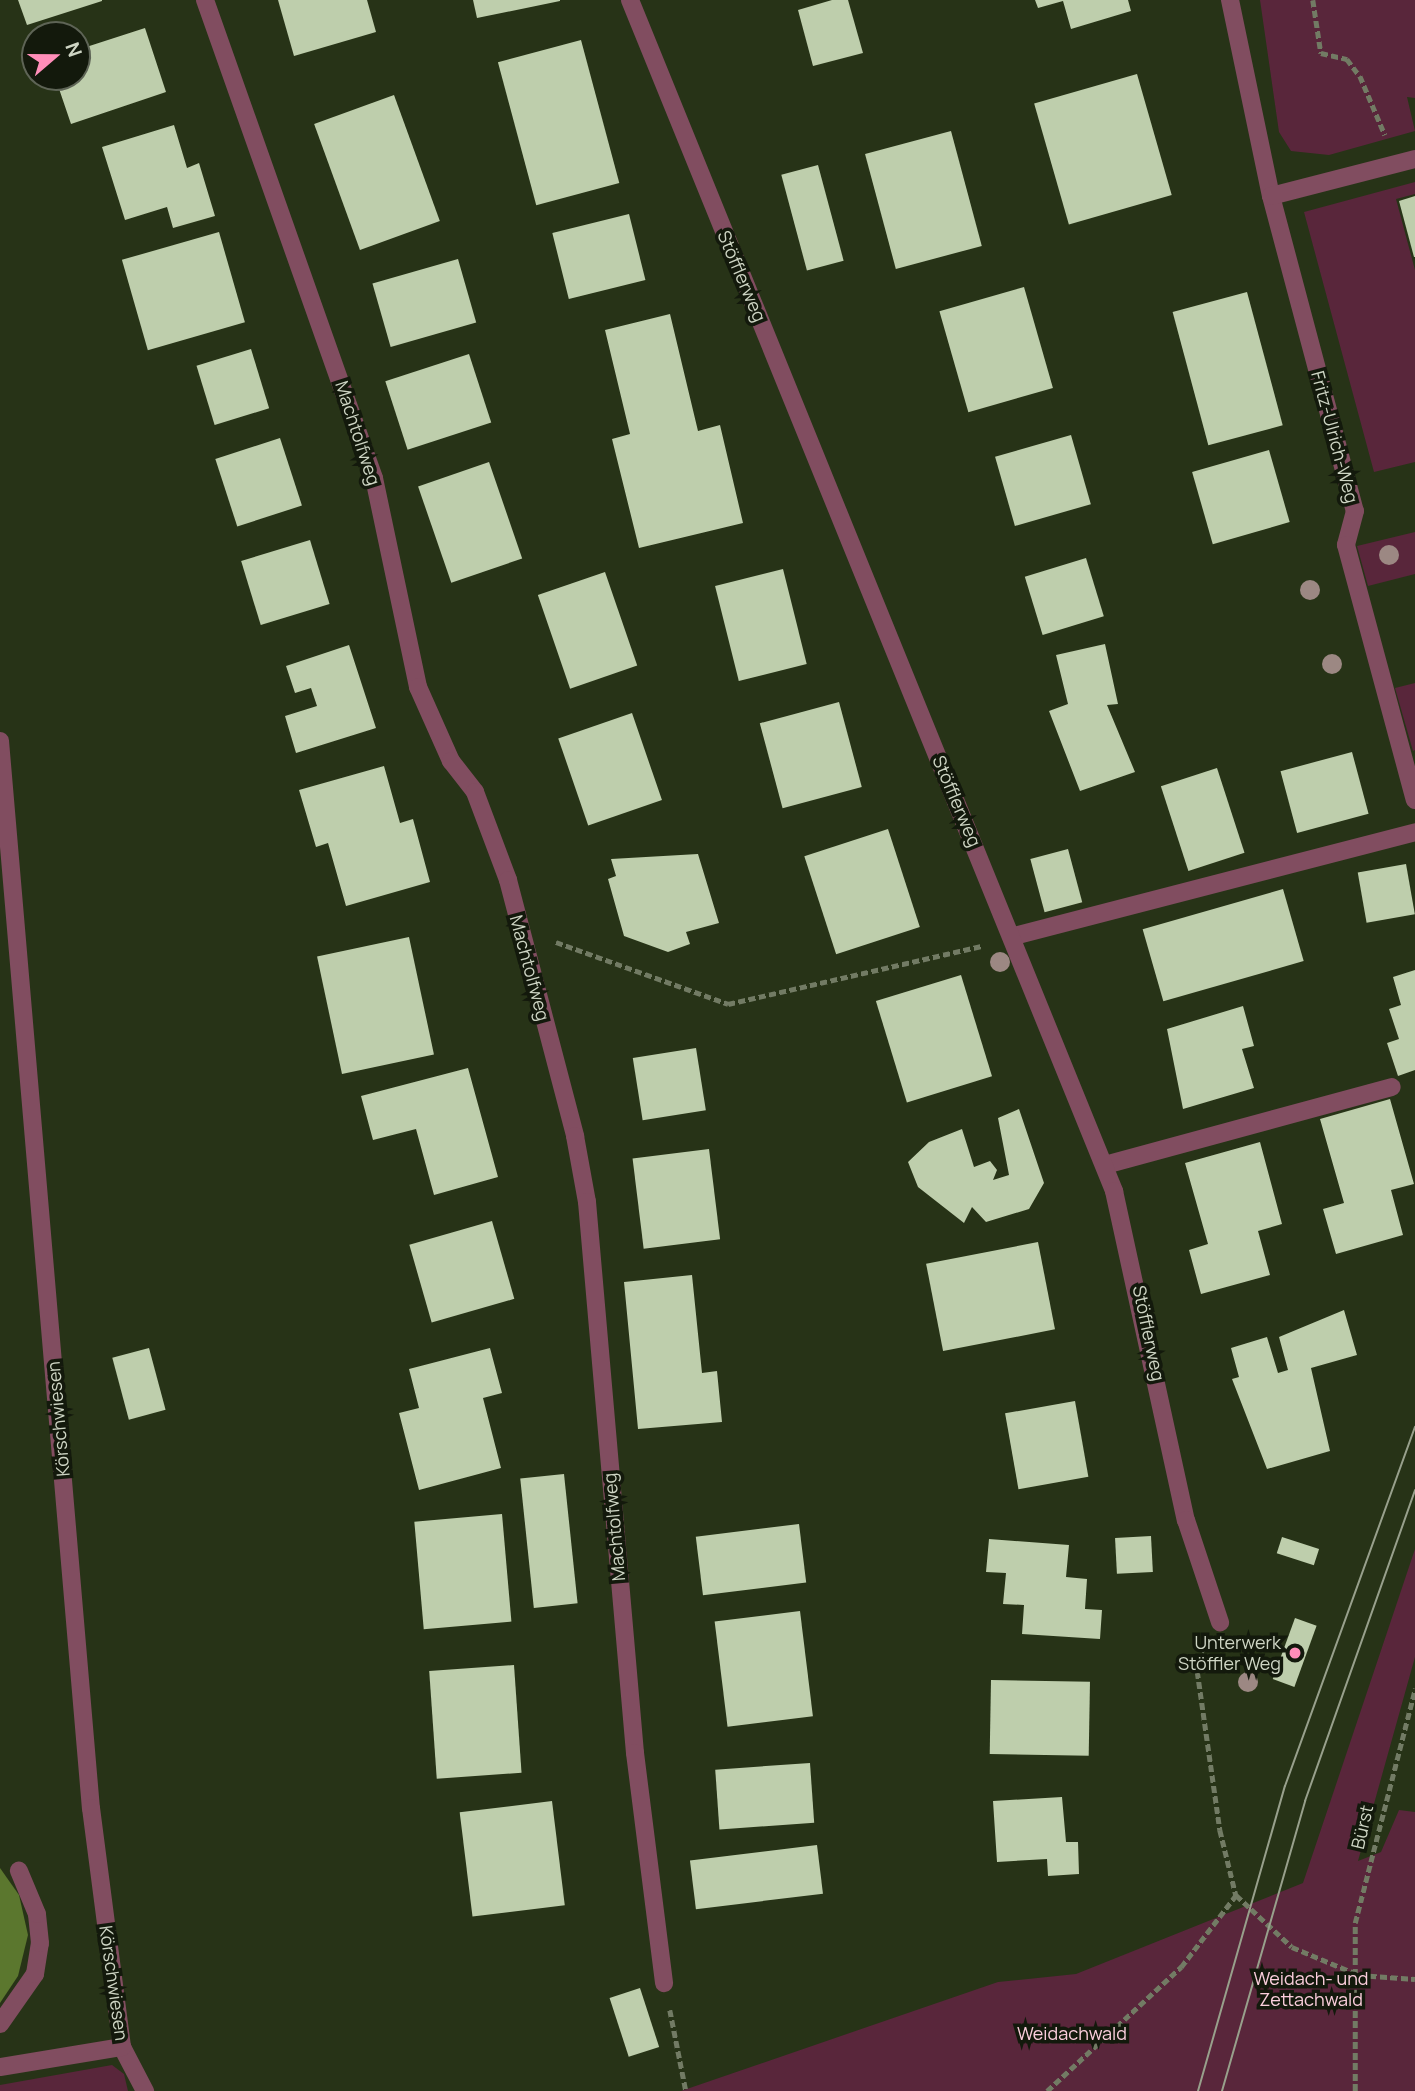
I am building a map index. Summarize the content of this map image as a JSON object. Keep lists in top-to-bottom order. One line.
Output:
{"streets":{"street":["Stöfflerweg","Machtolfweg","Fritz-Ulrich-Weg","Körschwiesen"],"path":["Bürst"]},"parks":["Weidach- und Zettachwald","Weidachwald"],"places":["Unterwerk Stöffler Weg"],"north":"right"}
